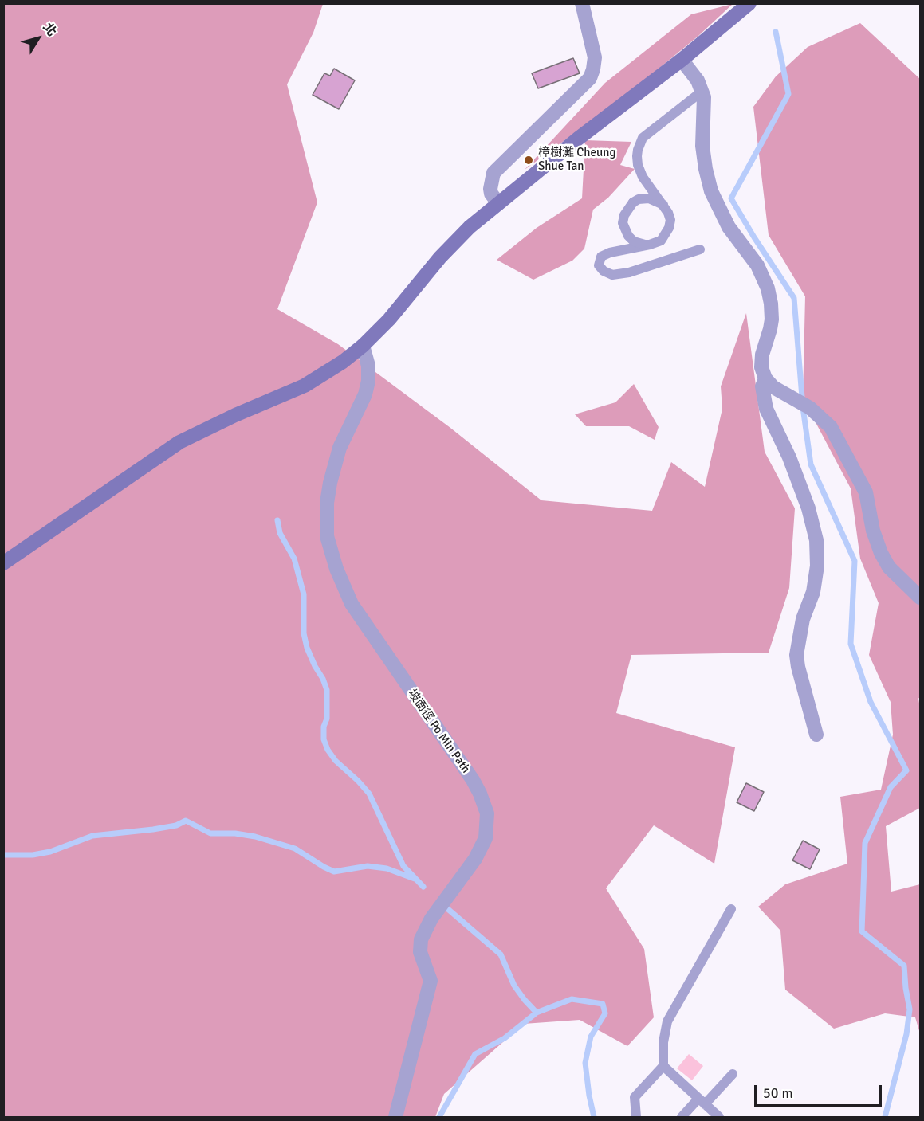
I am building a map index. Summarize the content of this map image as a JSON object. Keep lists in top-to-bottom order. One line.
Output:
{"streets":{"street":["坡面徑 Po Min Path"]},"places":["樟樹灘 Cheung Shue Tan"],"scale_bar":"50 m","north":"top right"}
